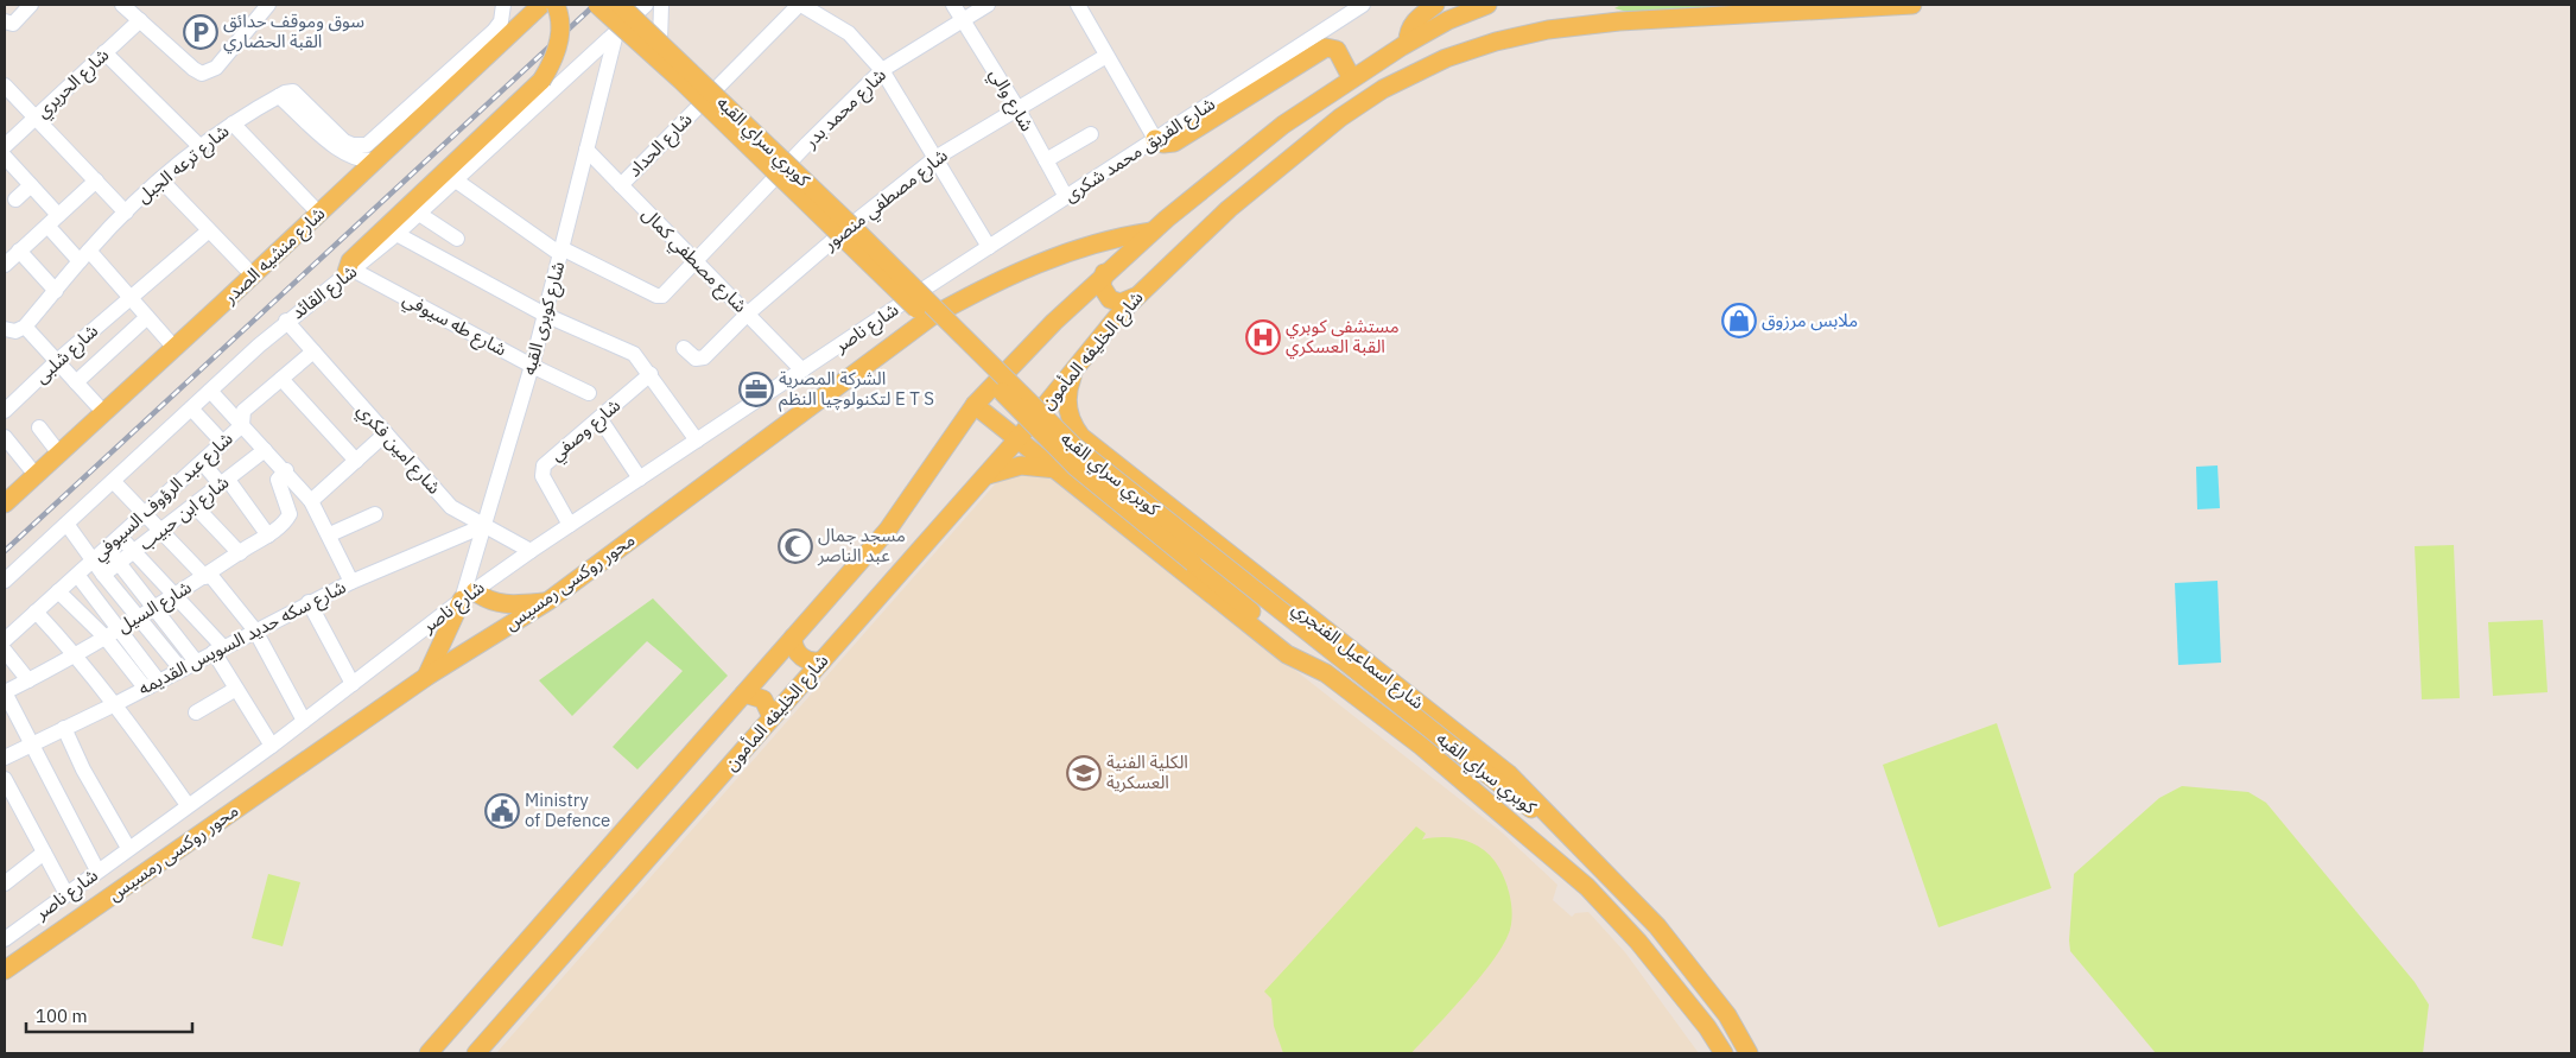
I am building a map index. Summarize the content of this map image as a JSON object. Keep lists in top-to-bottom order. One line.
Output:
{"streets":{"main road":["كوبري سراي القبه","شارع منشيه الصدر","شارع الخليفه المأمون","محور روكسى رمسيس","شارع اسماعيل الفنجري"],"street":["شارع الحريري","شارع والي","شارع محمد بدر","شارع الحداد","شارع الفريق محمد شكرى","شارع ترعه الجبل","شارع مصطفي منصور","شارع مصطفي كمال","شارع القائد","شارع كوبرى القبه","شارع طه سيوفي","شارع ناصر","شارع شلبى","شارع وصفي","شارع امين فكري","شارع عبد الرؤوف السيوفي","شارع ابن حبيب","شارع السيل","شارع سكه حديد السويس القديمه"]},"crossings":[["شارع والي","شارع محمد بدر"],["شارع والي","شارع الفريق محمد شكرى"],["شارع والي","شارع مصطفي منصور"],["شارع محمد بدر","شارع مصطفي كمال"],["شارع محمد بدر","شارع كوبرى القبه"],["كوبري سراي القبه","شارع اسماعيل الفنجري"],["شارع الحداد","شارع مصطفي كمال"],["شارع الفريق محمد شكرى","شارع ناصر"],["شارع مصطفي منصور","شارع مصطفي كمال"],["شارع مصطفي كمال","شارع كوبرى القبه"],["شارع مصطفي كمال","شارع ناصر"],["شارع القائد","شارع كوبرى القبه"],["شارع القائد","شارع طه سيوفي"],["شارع القائد","شارع امين فكري"],["شارع كوبرى القبه","شارع طه سيوفي"],["شارع كوبرى القبه","شارع ناصر"],["شارع كوبرى القبه","شارع امين فكري"],["شارع كوبرى القبه","شارع سكه حديد السويس القديمه"],["شارع ناصر","شارع وصفي"],["شارع ناصر","شارع امين فكري"],["شارع الخليفه المأمون","محور روكسى رمسيس"],["شارع الخليفه المأمون","شارع اسماعيل الفنجري"],["شارع امين فكري","شارع عبد الرؤوف السيوفي"],["شارع امين فكري","شارع سكه حديد السويس القديمه"]],"places":{"parking":["سوق وموقف حدائق القبة الحضاري"],"shop":["ملابس مرزوق"],"hospital":["مستشفى كوبري القبة العسكري"],"office":["الشركة المصرية لتكنولوچيا النظم E T S"],"mosque":["مسجد جمال عبد الناصر"],"school or university":["الكلية الفنية العسكرية"],"public building":["Ministry of Defence"]},"scale_bar":"100 m"}
